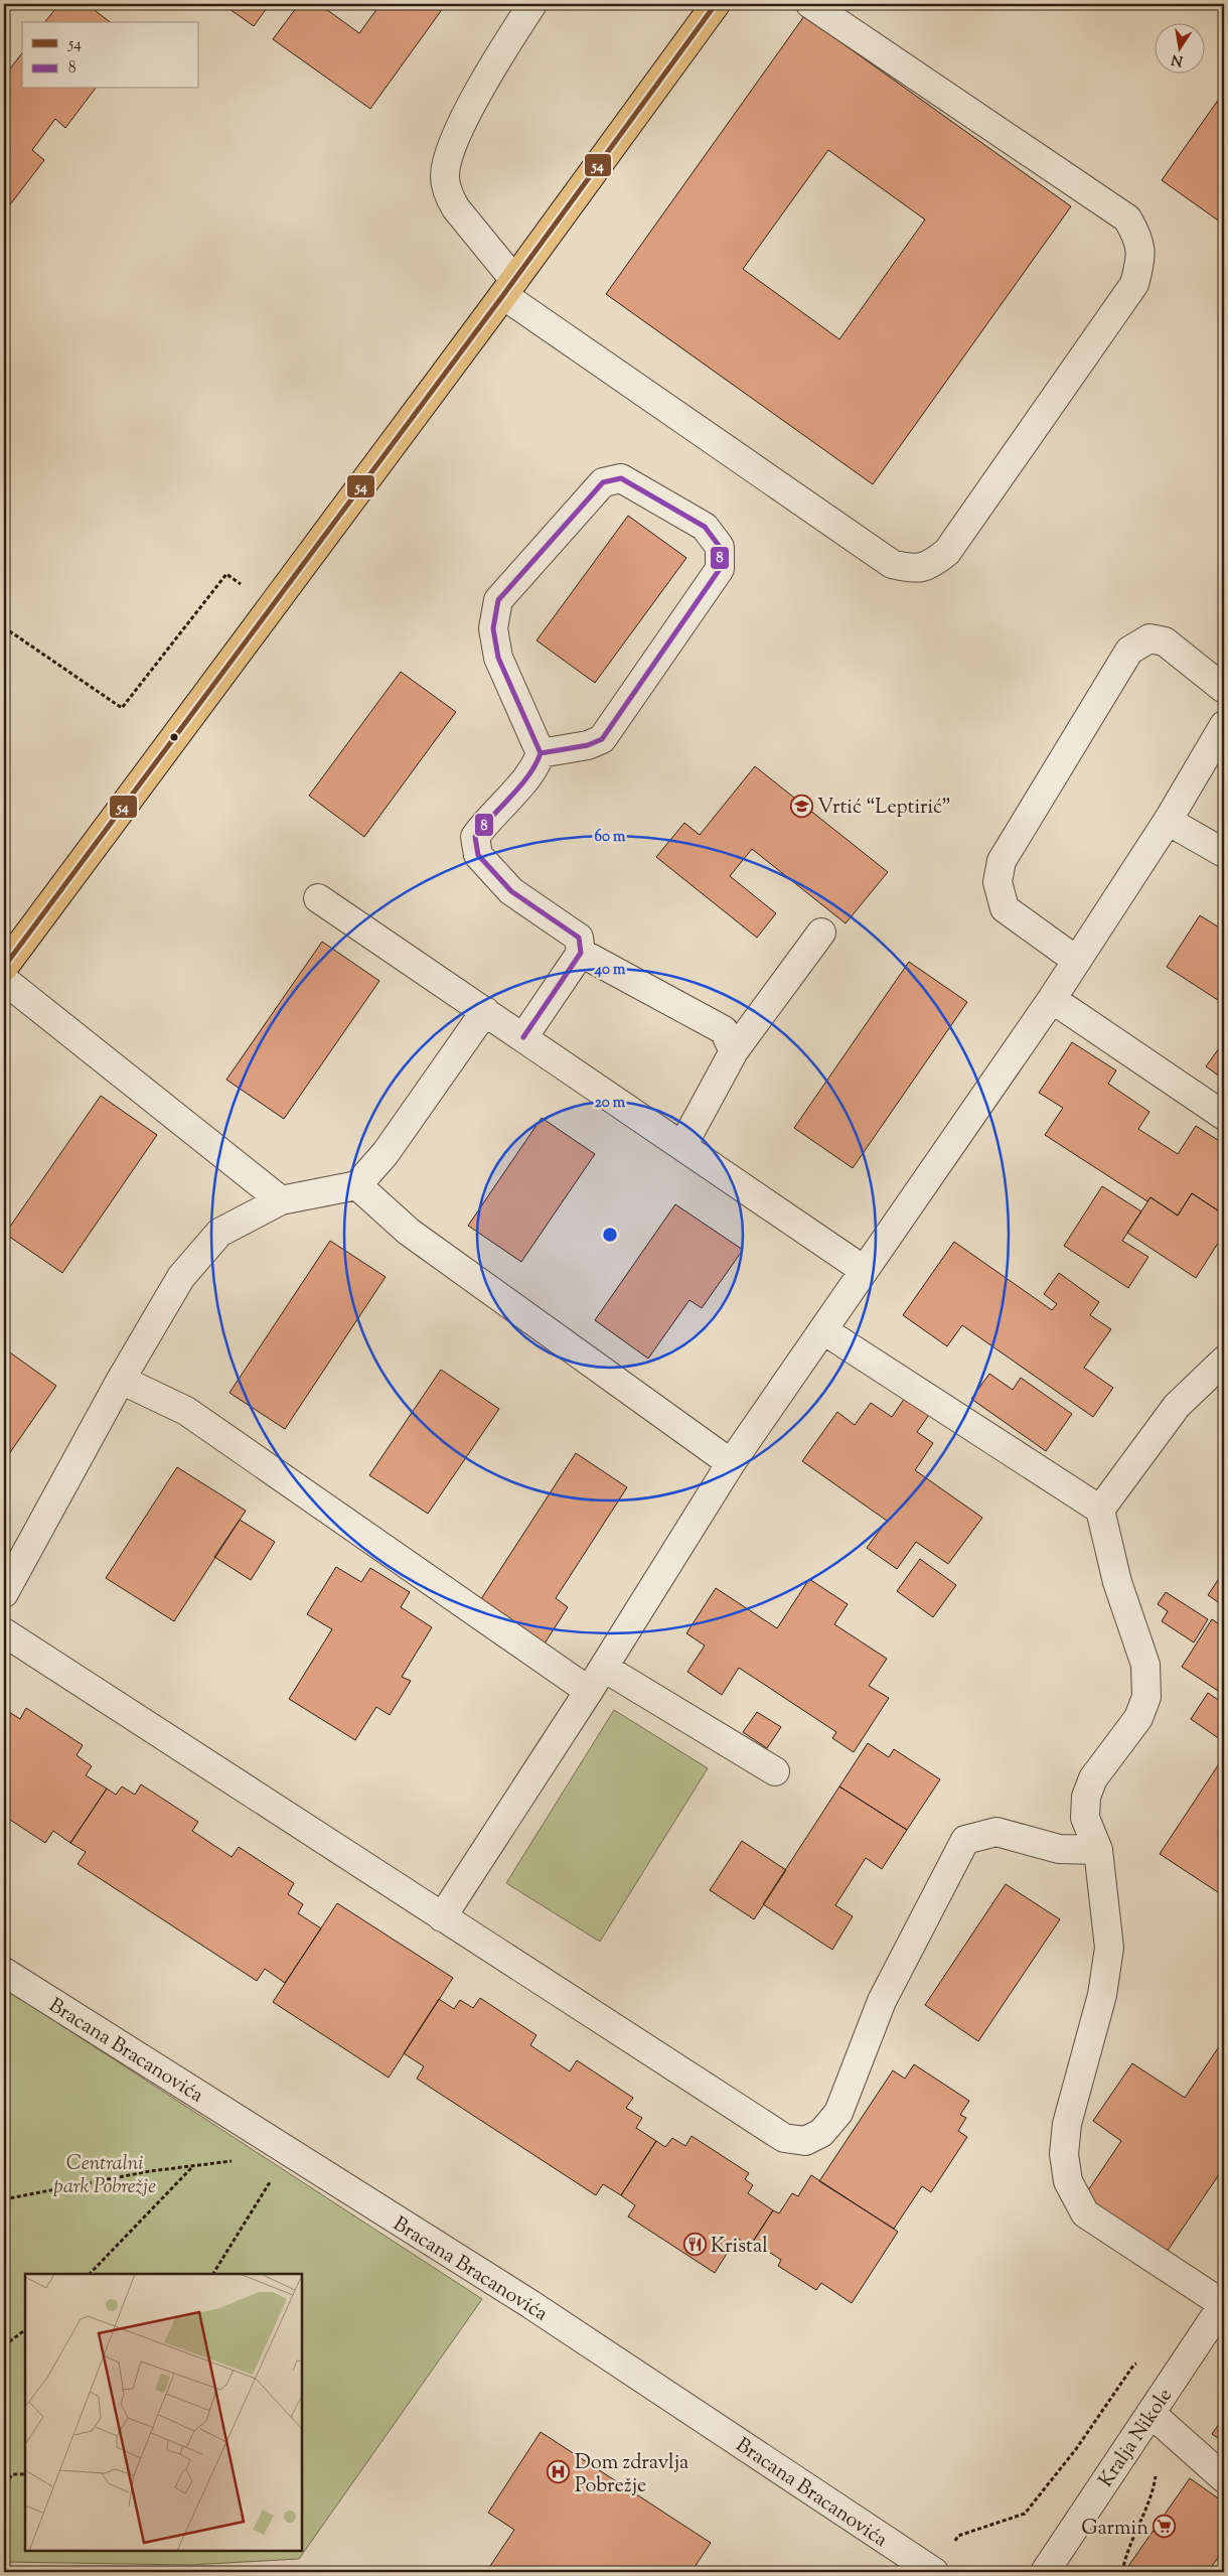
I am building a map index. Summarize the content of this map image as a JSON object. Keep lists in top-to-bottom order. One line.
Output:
{"streets":{"street":["Bracana Bracanovića","Kralja Nikole"]},"parks":["Centralni park Pobrežje"],"places":{"school or university":["Vrtić “Leptirić”"],"restaurant":["Kristal"],"hospital":["Dom zdravlja Pobrežje"],"supermarket":["Garmin"]},"lines":["transit line 54","transit line 8"],"legend":["54","8"],"north":"bottom","rings":["60 m","40 m","20 m"]}
